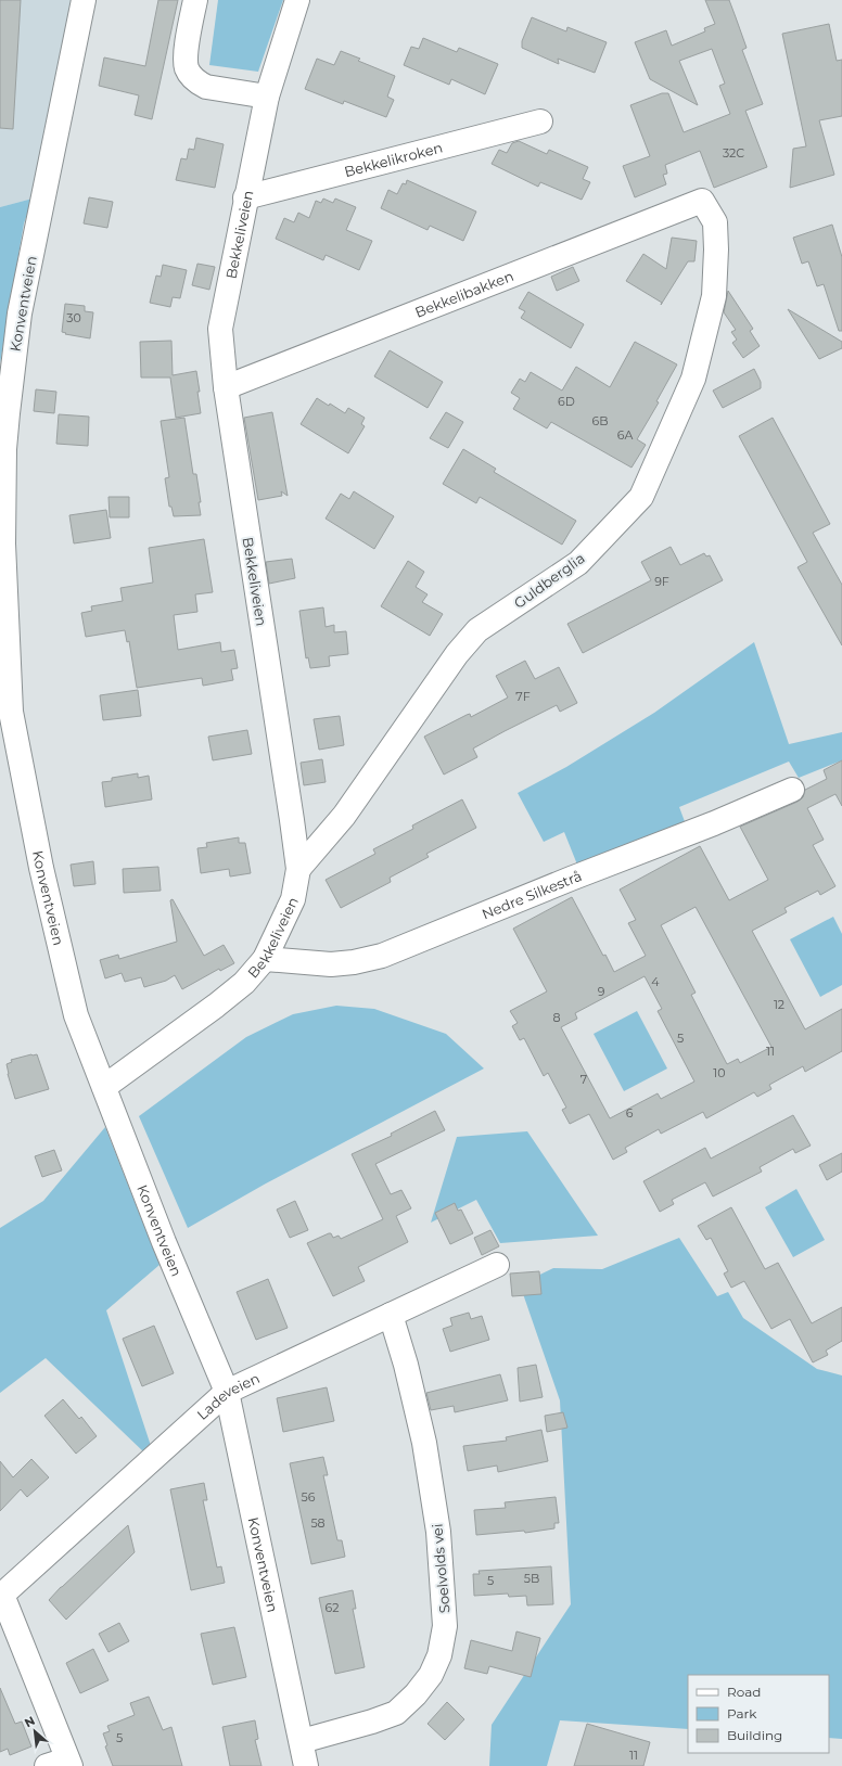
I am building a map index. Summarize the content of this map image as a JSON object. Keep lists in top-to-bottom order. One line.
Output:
{"streets":{"street":["Bekkelikroken","Bekkeliveien","Bekkelibakken","Konventveien","Guldberglia","Nedre Silkestrå","Ladeveien","Soelvolds vei"]},"crossings":[["Bekkelikroken","Bekkeliveien"],["Bekkeliveien","Bekkelibakken"],["Bekkeliveien","Konventveien"],["Bekkeliveien","Guldberglia"],["Bekkeliveien","Nedre Silkestrå"],["Bekkelibakken","Guldberglia"],["Konventveien","Ladeveien"],["Konventveien","Soelvolds vei"],["Ladeveien","Soelvolds vei"]],"house_numbers":["32C","30","6D","6B","6A","9F","7F","4","9","12","8","5","11","10","7","6","56","58","5B","5","62","5","11"],"legend":["Road","Park","Building"],"north":"top left"}
